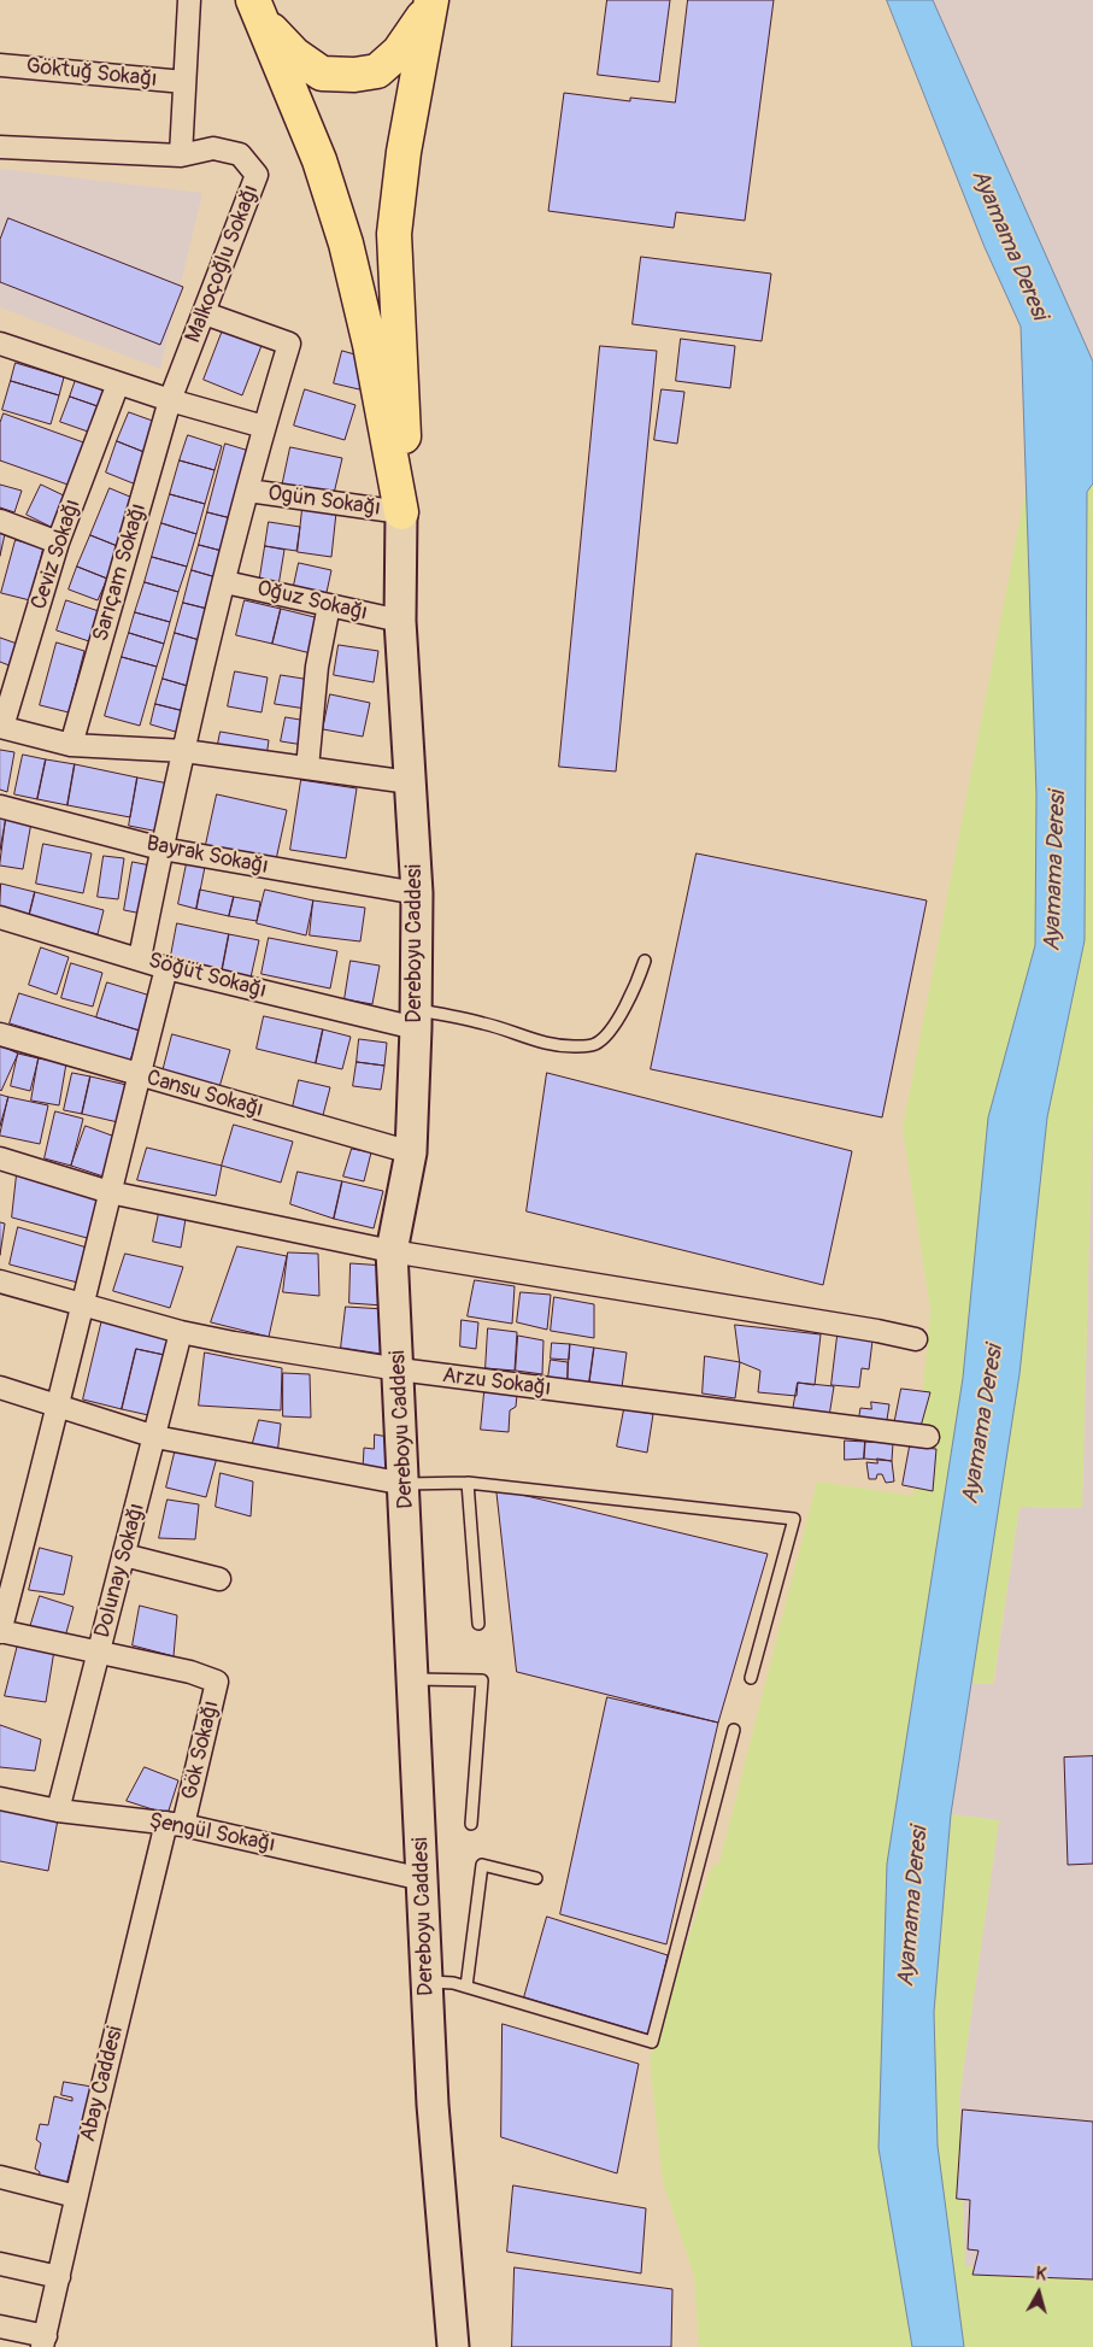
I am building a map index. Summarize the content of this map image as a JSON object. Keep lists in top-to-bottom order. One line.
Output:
{"streets":{"main road":["Dereboyu Caddesi"],"street":["Göktuğ Sokağı","Malkoçoğlu Sokağı","Ogün Sokağı","Ceviz Sokağı","Sarıçam Sokağı","Oğuz Sokağı","Bayrak Sokağı","Söğüt Sokağı","Cansu Sokağı","Arzu Sokağı","Dolunay Sokağı","Gök Sokağı","Şengül Sokağı","Abay Caddesi"]},"crossings":[["Malkoçoğlu Sokağı","Sarıçam Sokağı"],["Ogün Sokağı","Dereboyu Caddesi"],["Oğuz Sokağı","Dereboyu Caddesi"],["Bayrak Sokağı","Dereboyu Caddesi"],["Dereboyu Caddesi","Söğüt Sokağı"],["Dereboyu Caddesi","Cansu Sokağı"],["Dereboyu Caddesi","Arzu Sokağı"],["Dereboyu Caddesi","Şengül Sokağı"],["Arzu Sokağı","Dolunay Sokağı"],["Dolunay Sokağı","Gök Sokağı"],["Dolunay Sokağı","Şengül Sokağı"],["Gök Sokağı","Şengül Sokağı"],["Gök Sokağı","Abay Caddesi"],["Şengül Sokağı","Abay Caddesi"]],"water":["Ayamama Deresi"],"north":"top"}
